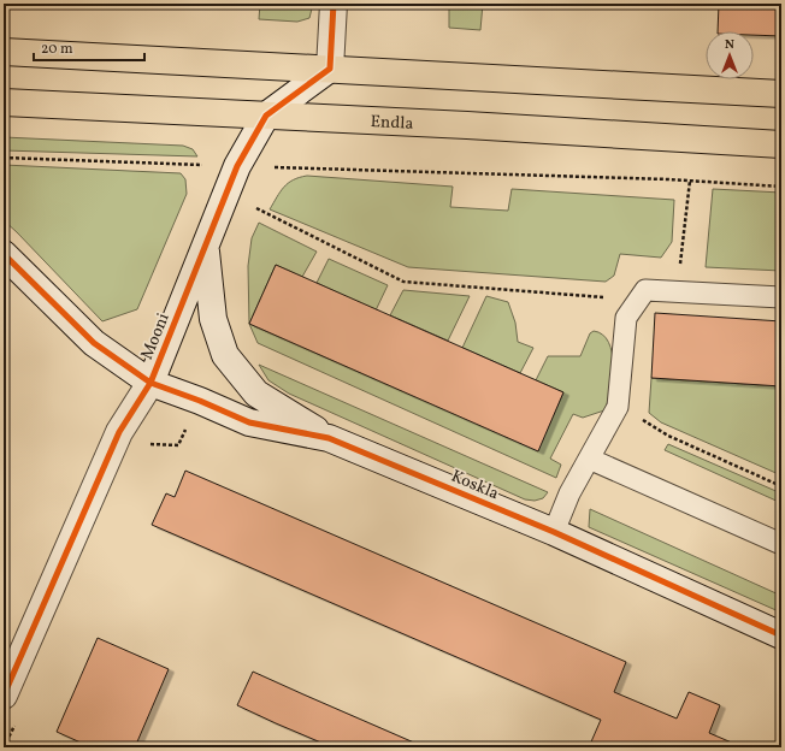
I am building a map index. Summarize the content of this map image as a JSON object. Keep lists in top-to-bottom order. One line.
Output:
{"streets":{"main road":["Endla"],"street":["Mooni","Koskla"]},"crossings":[["Endla","Mooni"],["Mooni","Koskla"]],"scale_bar":"20 m","north":"top"}
